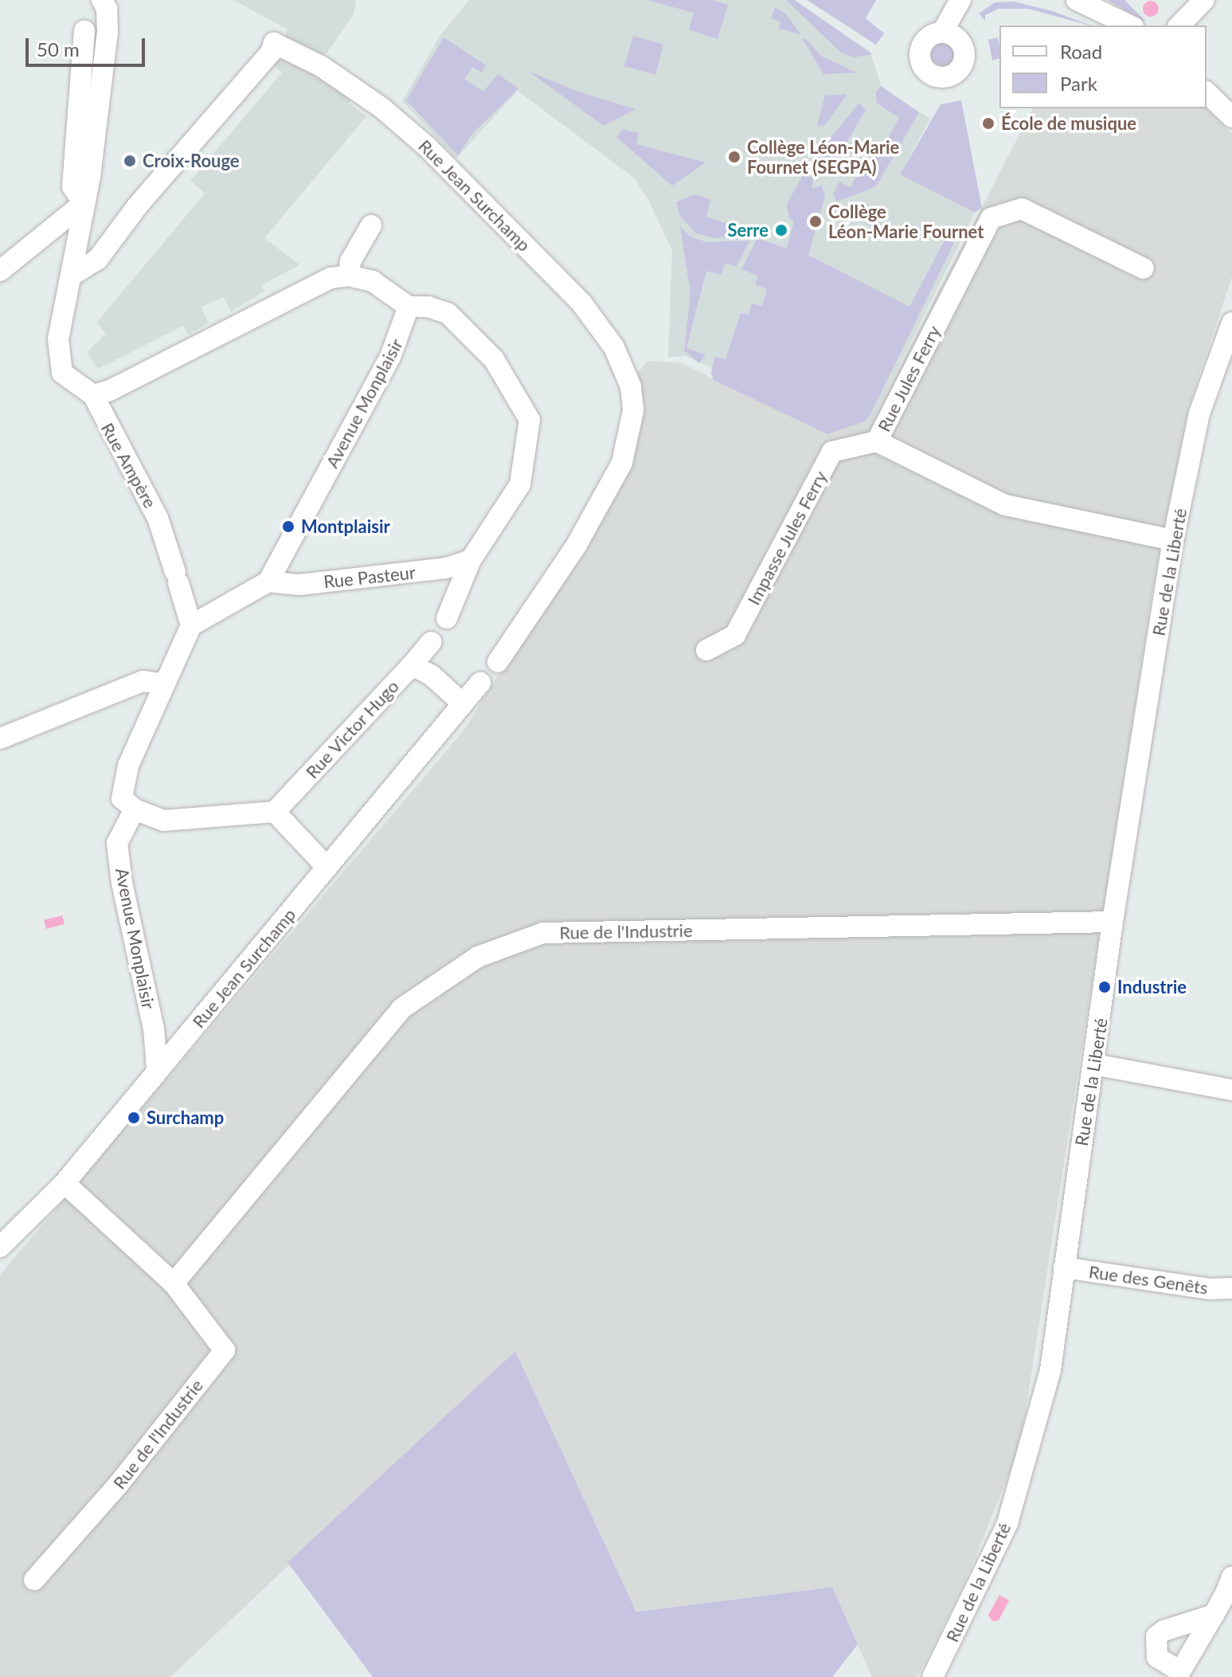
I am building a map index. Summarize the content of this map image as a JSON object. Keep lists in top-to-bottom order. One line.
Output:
{"streets":{"street":["Rue Jean Surchamp","Rue Jules Ferry","Avenue Monplaisir","Rue Ampère","Impasse Jules Ferry","Rue de la Liberté","Rue Pasteur","Rue Victor Hugo","Rue de l'Industrie","Rue des Genêts"]},"crossings":[["Rue Jean Surchamp","Avenue Monplaisir"],["Rue Jean Surchamp","Rue Victor Hugo"],["Rue Jean Surchamp","Rue de l'Industrie"],["Rue Jules Ferry","Impasse Jules Ferry"],["Rue Jules Ferry","Rue de la Liberté"],["Avenue Monplaisir","Rue Pasteur"],["Rue de la Liberté","Rue de l'Industrie"],["Rue de la Liberté","Rue des Genêts"]],"places":["École de musique","Collège Léon-Marie Fournet (SEGPA)","Croix-Rouge","Collège Léon-Marie Fournet","Serre","Montplaisir","Industrie","Surchamp"],"legend":["Road","Park"],"scale_bar":"50 m"}
